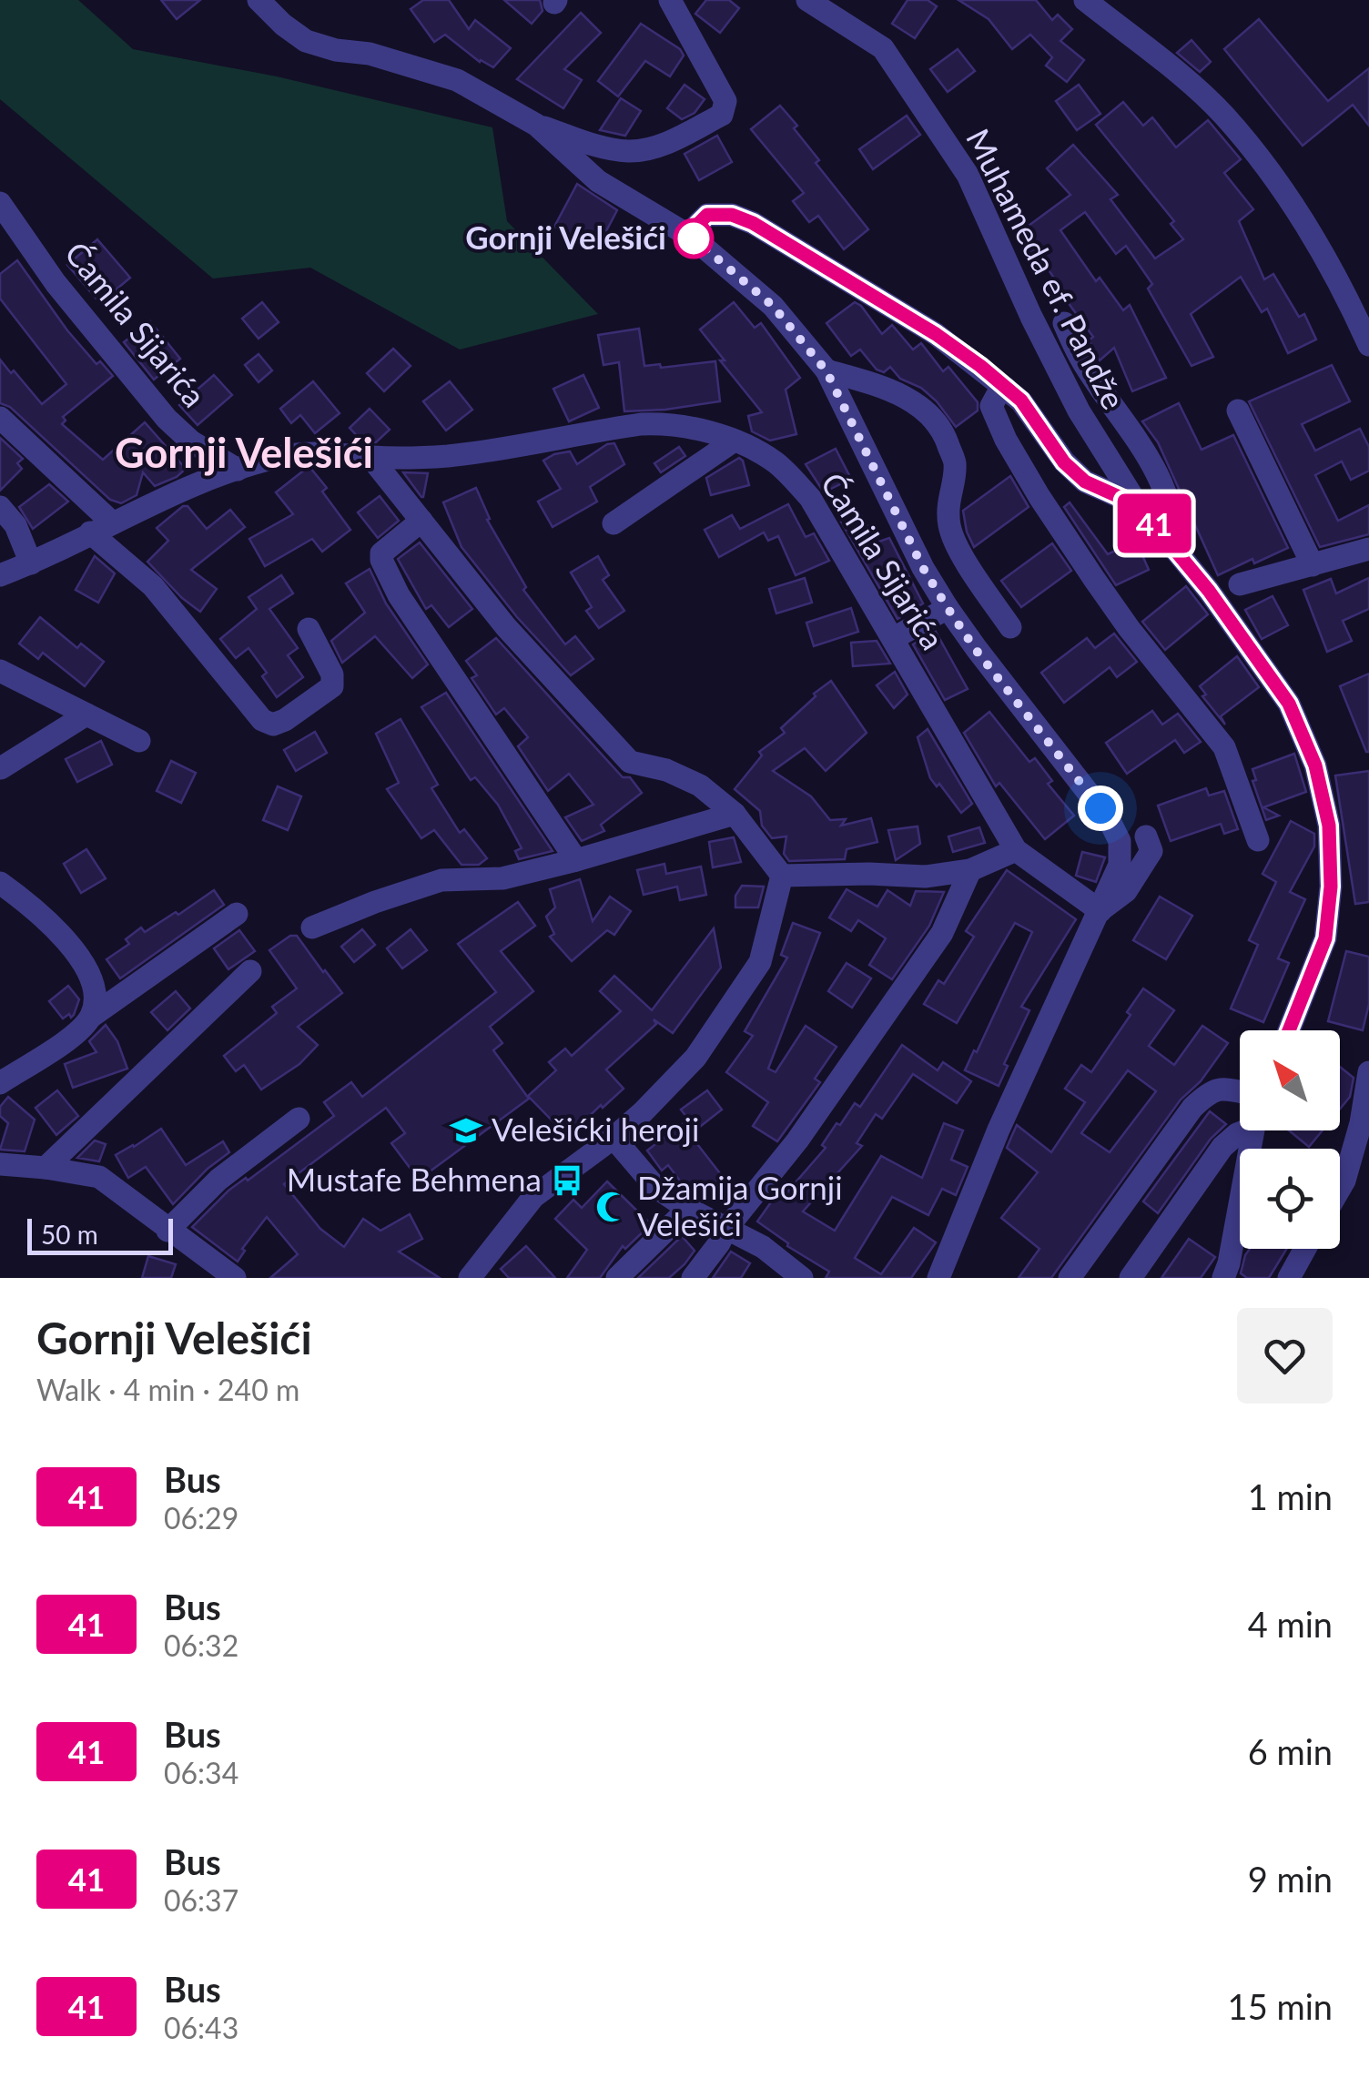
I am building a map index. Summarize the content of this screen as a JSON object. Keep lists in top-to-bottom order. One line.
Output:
{"streets":{"street":["Muhameda ef. Pandže","Ćamila Sijarića"]},"districts":["Gornji Velešići"],"places":{"other":["Gornji Velešići"],"school or university":["Velešićki heroji"],"bus stop":["Mustafe Behmena"],"mosque":["Džamija Gornji Velešići"]},"lines":["bus line 41"],"scale_bar":"50 m","north":"top left","page":{"on_map":"41","scale":"50 m","heading":["Gornji Velešići","Walk · 4 min · 240 m"],"list":[{"mark":"41","name":"Bus","note":"06:29","value":"1 min"},{"mark":"41","name":"Bus","note":"06:32","value":"4 min"},{"mark":"41","name":"Bus","note":"06:34","value":"6 min"},{"mark":"41","name":"Bus","note":"06:37","value":"9 min"},{"mark":"41","name":"Bus","note":"06:43","value":"15 min"}]}}
